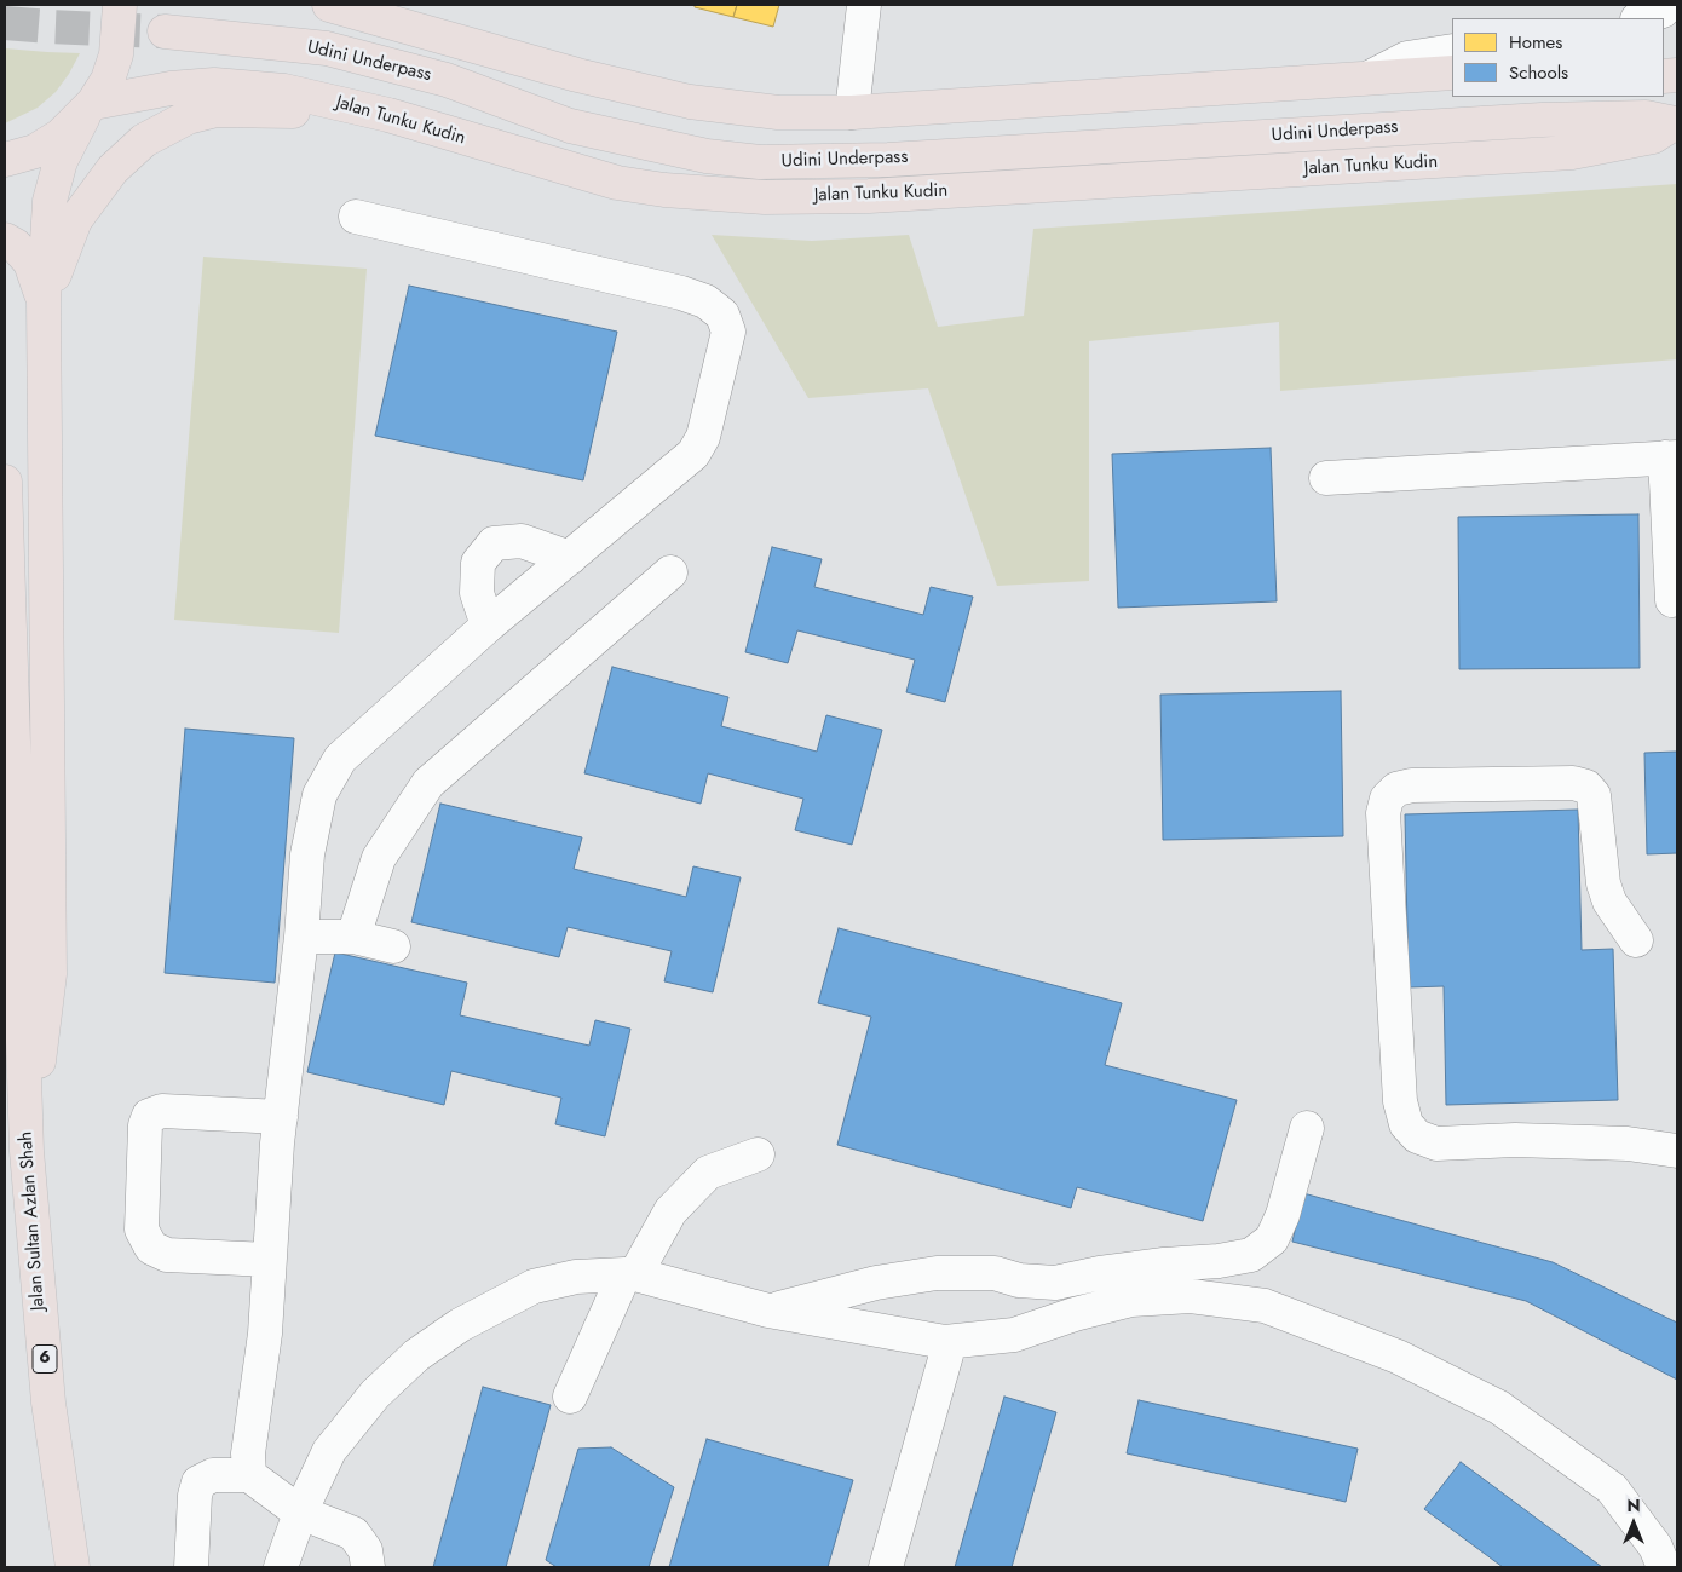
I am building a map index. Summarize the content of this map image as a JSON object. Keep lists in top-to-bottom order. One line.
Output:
{"streets":{"highway":["Udini Underpass","Jalan Tunku Kudin","Jalan Sultan Azlan Shah","6"]},"crossings":[["Udini Underpass","Jalan Tunku Kudin"]],"legend":["Homes","Schools"],"north":"top"}
